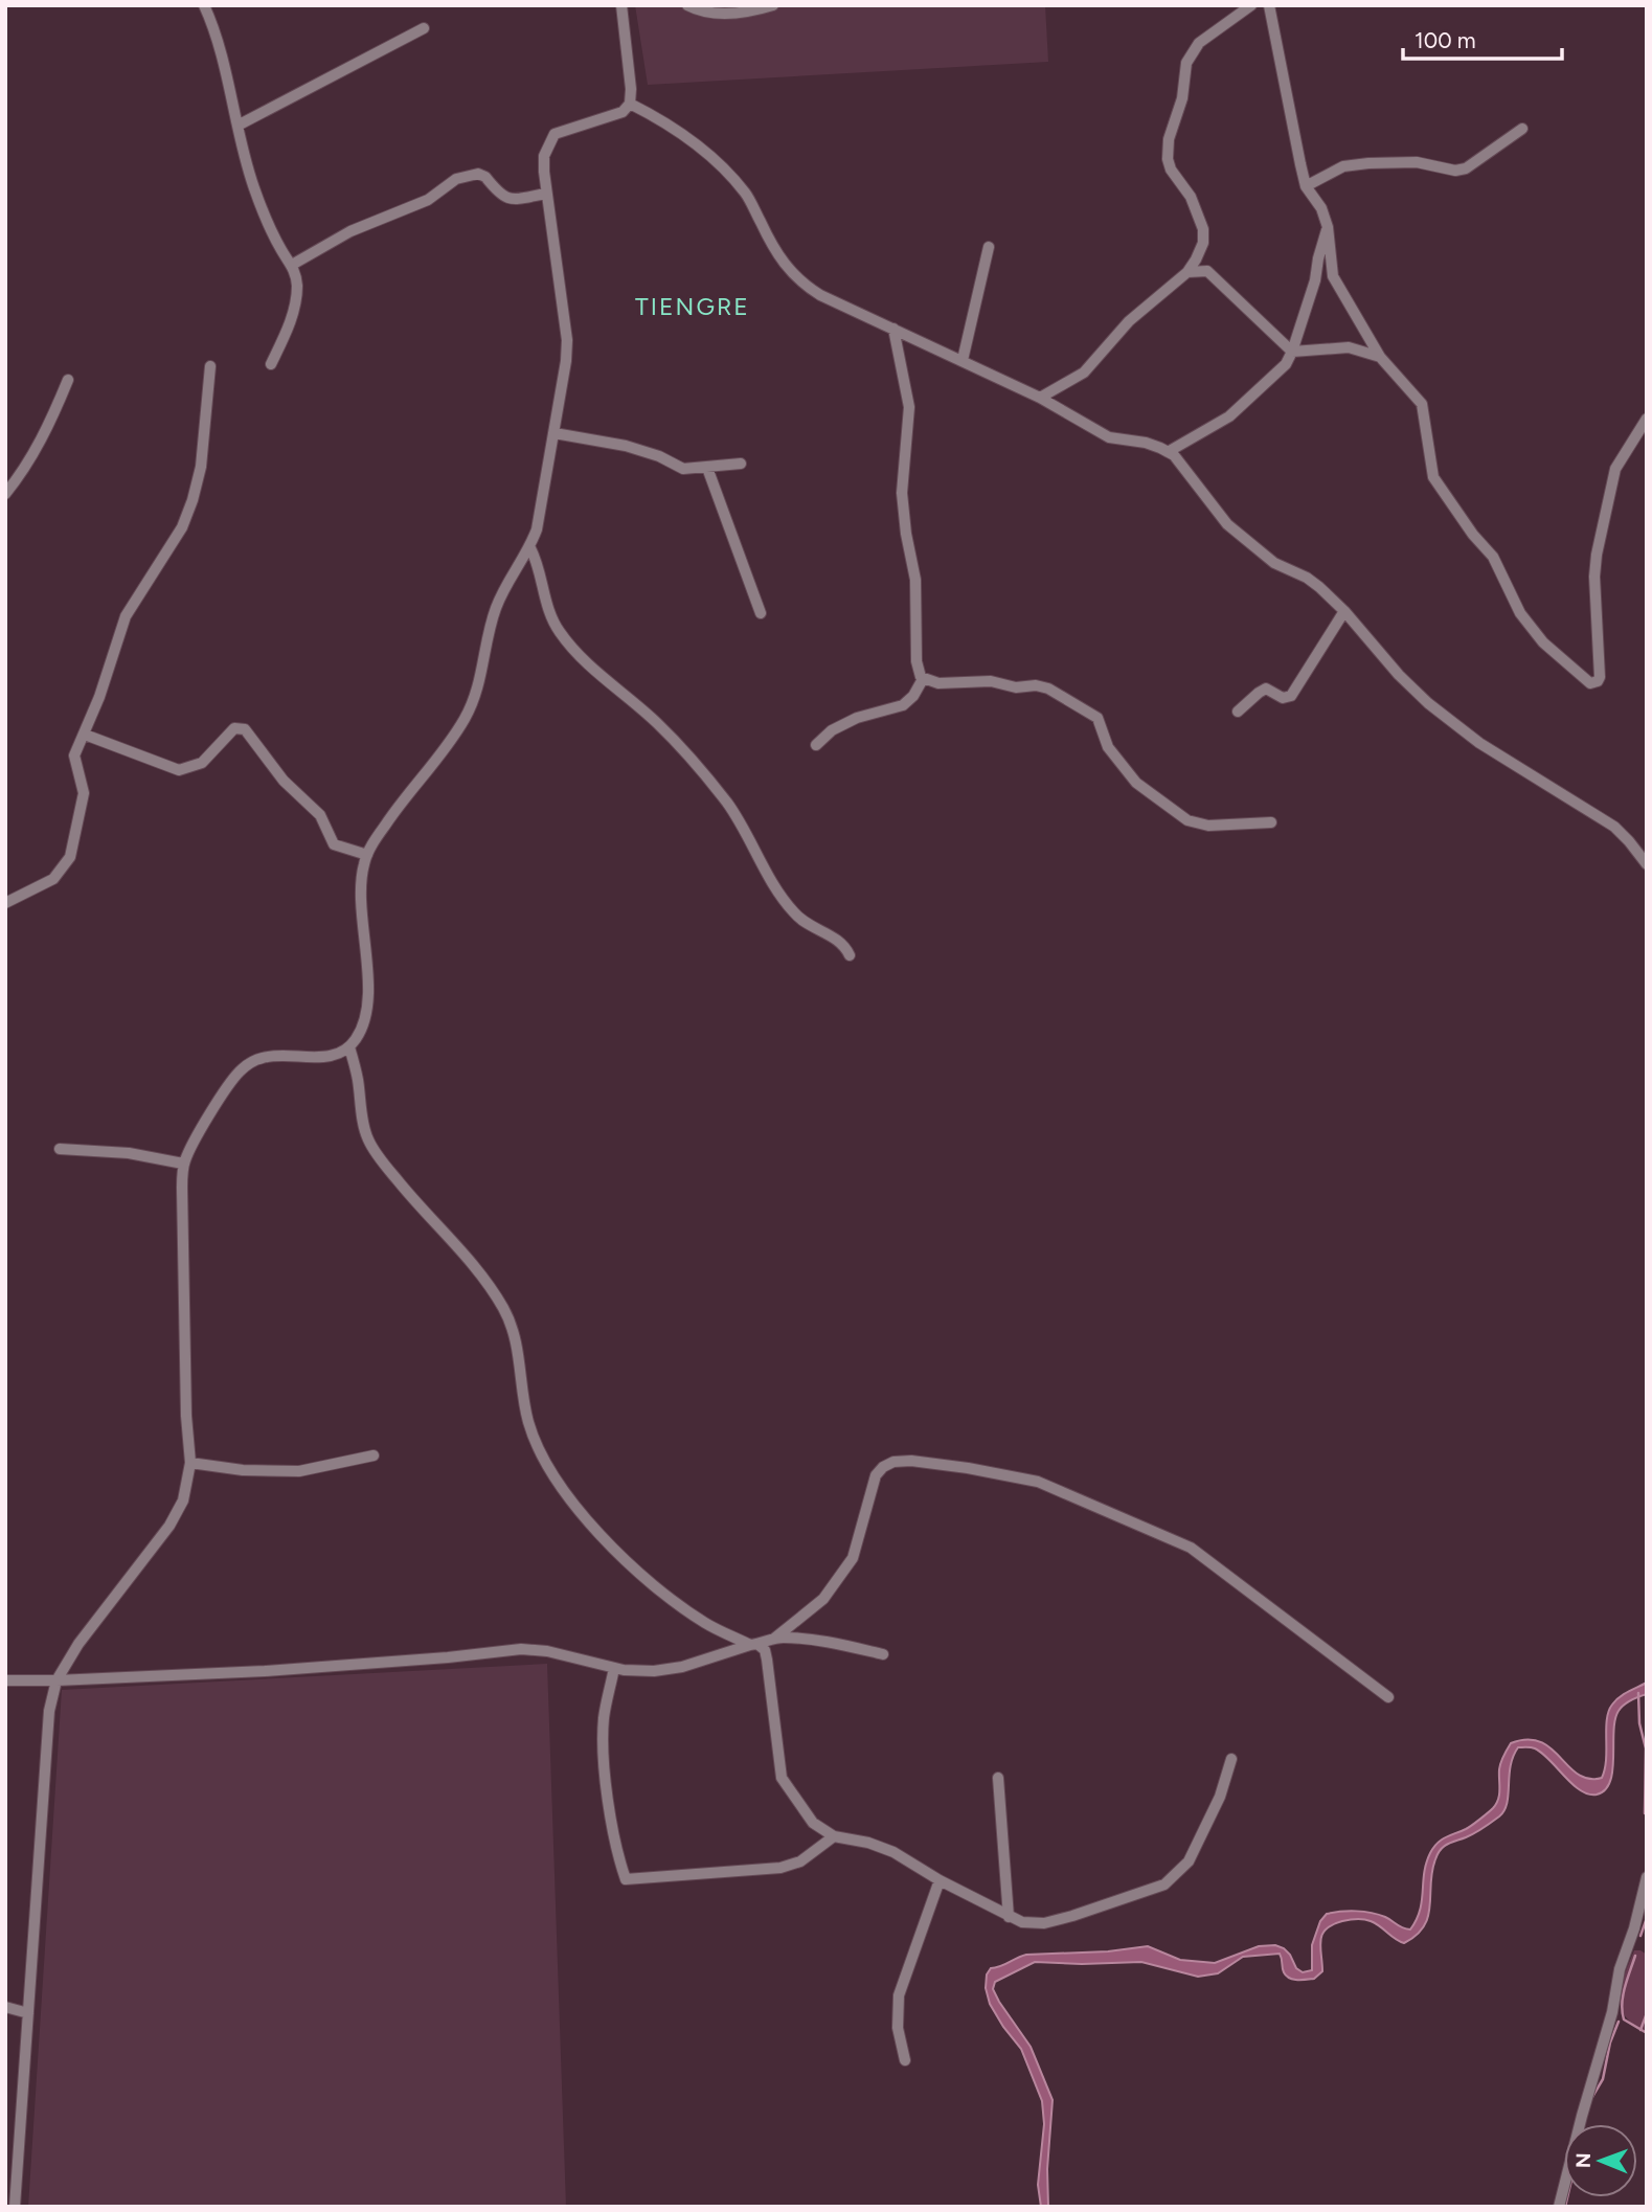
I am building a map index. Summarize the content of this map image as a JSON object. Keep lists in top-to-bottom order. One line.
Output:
{"districts":["TIENGRE"],"scale_bar":"100 m","north":"left"}
